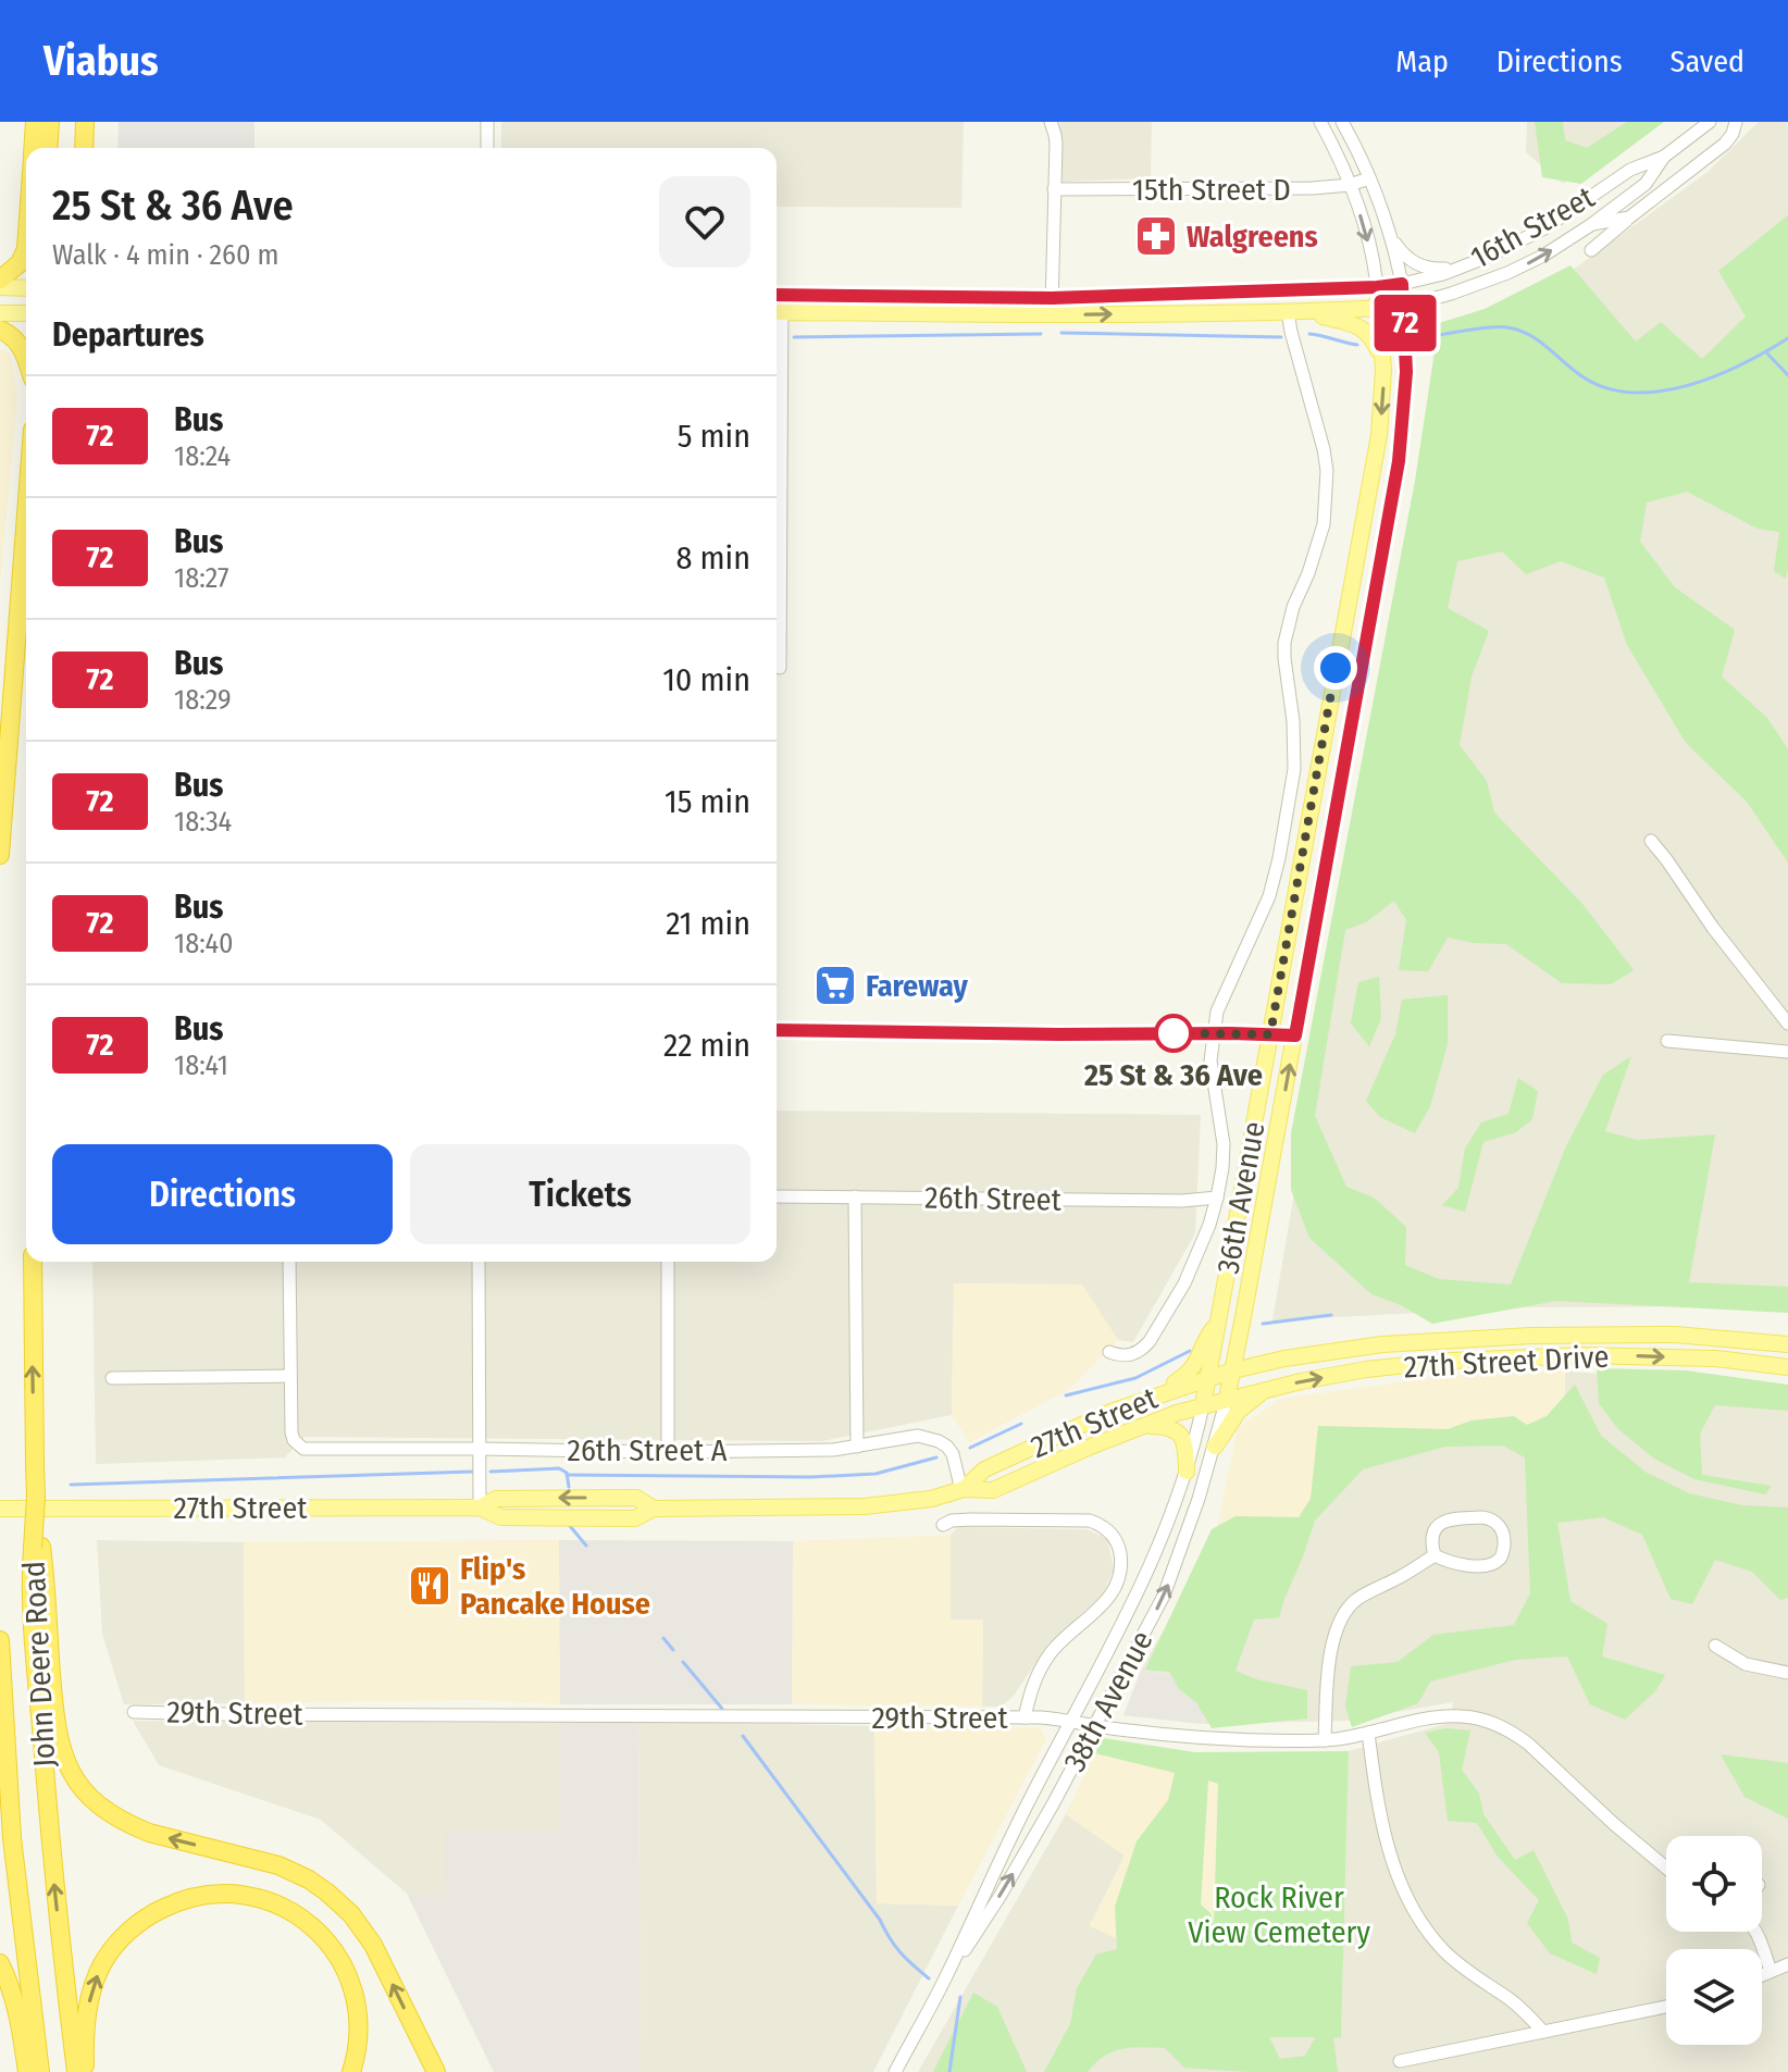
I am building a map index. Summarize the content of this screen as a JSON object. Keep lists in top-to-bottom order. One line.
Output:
{"streets":{"highway":["John Deere Road"],"main road":["16th Street","36th Avenue","27th Street Drive","27th Street"],"street":["15th Street D","26th Street","26th Street A","38th Avenue","29th Street"]},"crossings":[["15th Street D","36th Avenue"],["16th Street","36th Avenue"],["36th Avenue","26th Street"],["36th Avenue","27th Street Drive"],["36th Avenue","27th Street"],["36th Avenue","38th Avenue"],["27th Street Drive","27th Street"],["27th Street Drive","38th Avenue"],["27th Street","26th Street A"],["27th Street","38th Avenue"],["38th Avenue","29th Street"]],"parks":["Rock River View Cemetery"],"places":{"pharmacy":["Walgreens"],"supermarket":["Fareway"],"other":["25 St & 36 Ave"],"restaurant":["Flip's Pancake House"]},"lines":["bus line 72"],"page":{"header":"Viabus","nav":["Map","Directions","Saved"],"on_map":"72","heading":[["25 St & 36 Ave","Walk · 4 min · 260 m"],"Departures"],"list":[{"mark":"72","name":"Bus","note":"18:24","value":"5 min"},{"mark":"72","name":"Bus","note":"18:27","value":"8 min"},{"mark":"72","name":"Bus","note":"18:29","value":"10 min"},{"mark":"72","name":"Bus","note":"18:34","value":"15 min"},{"mark":"72","name":"Bus","note":"18:40","value":"21 min"},{"mark":"72","name":"Bus","note":"18:41","value":"22 min"}],"buttons":["Directions","Tickets"]}}
